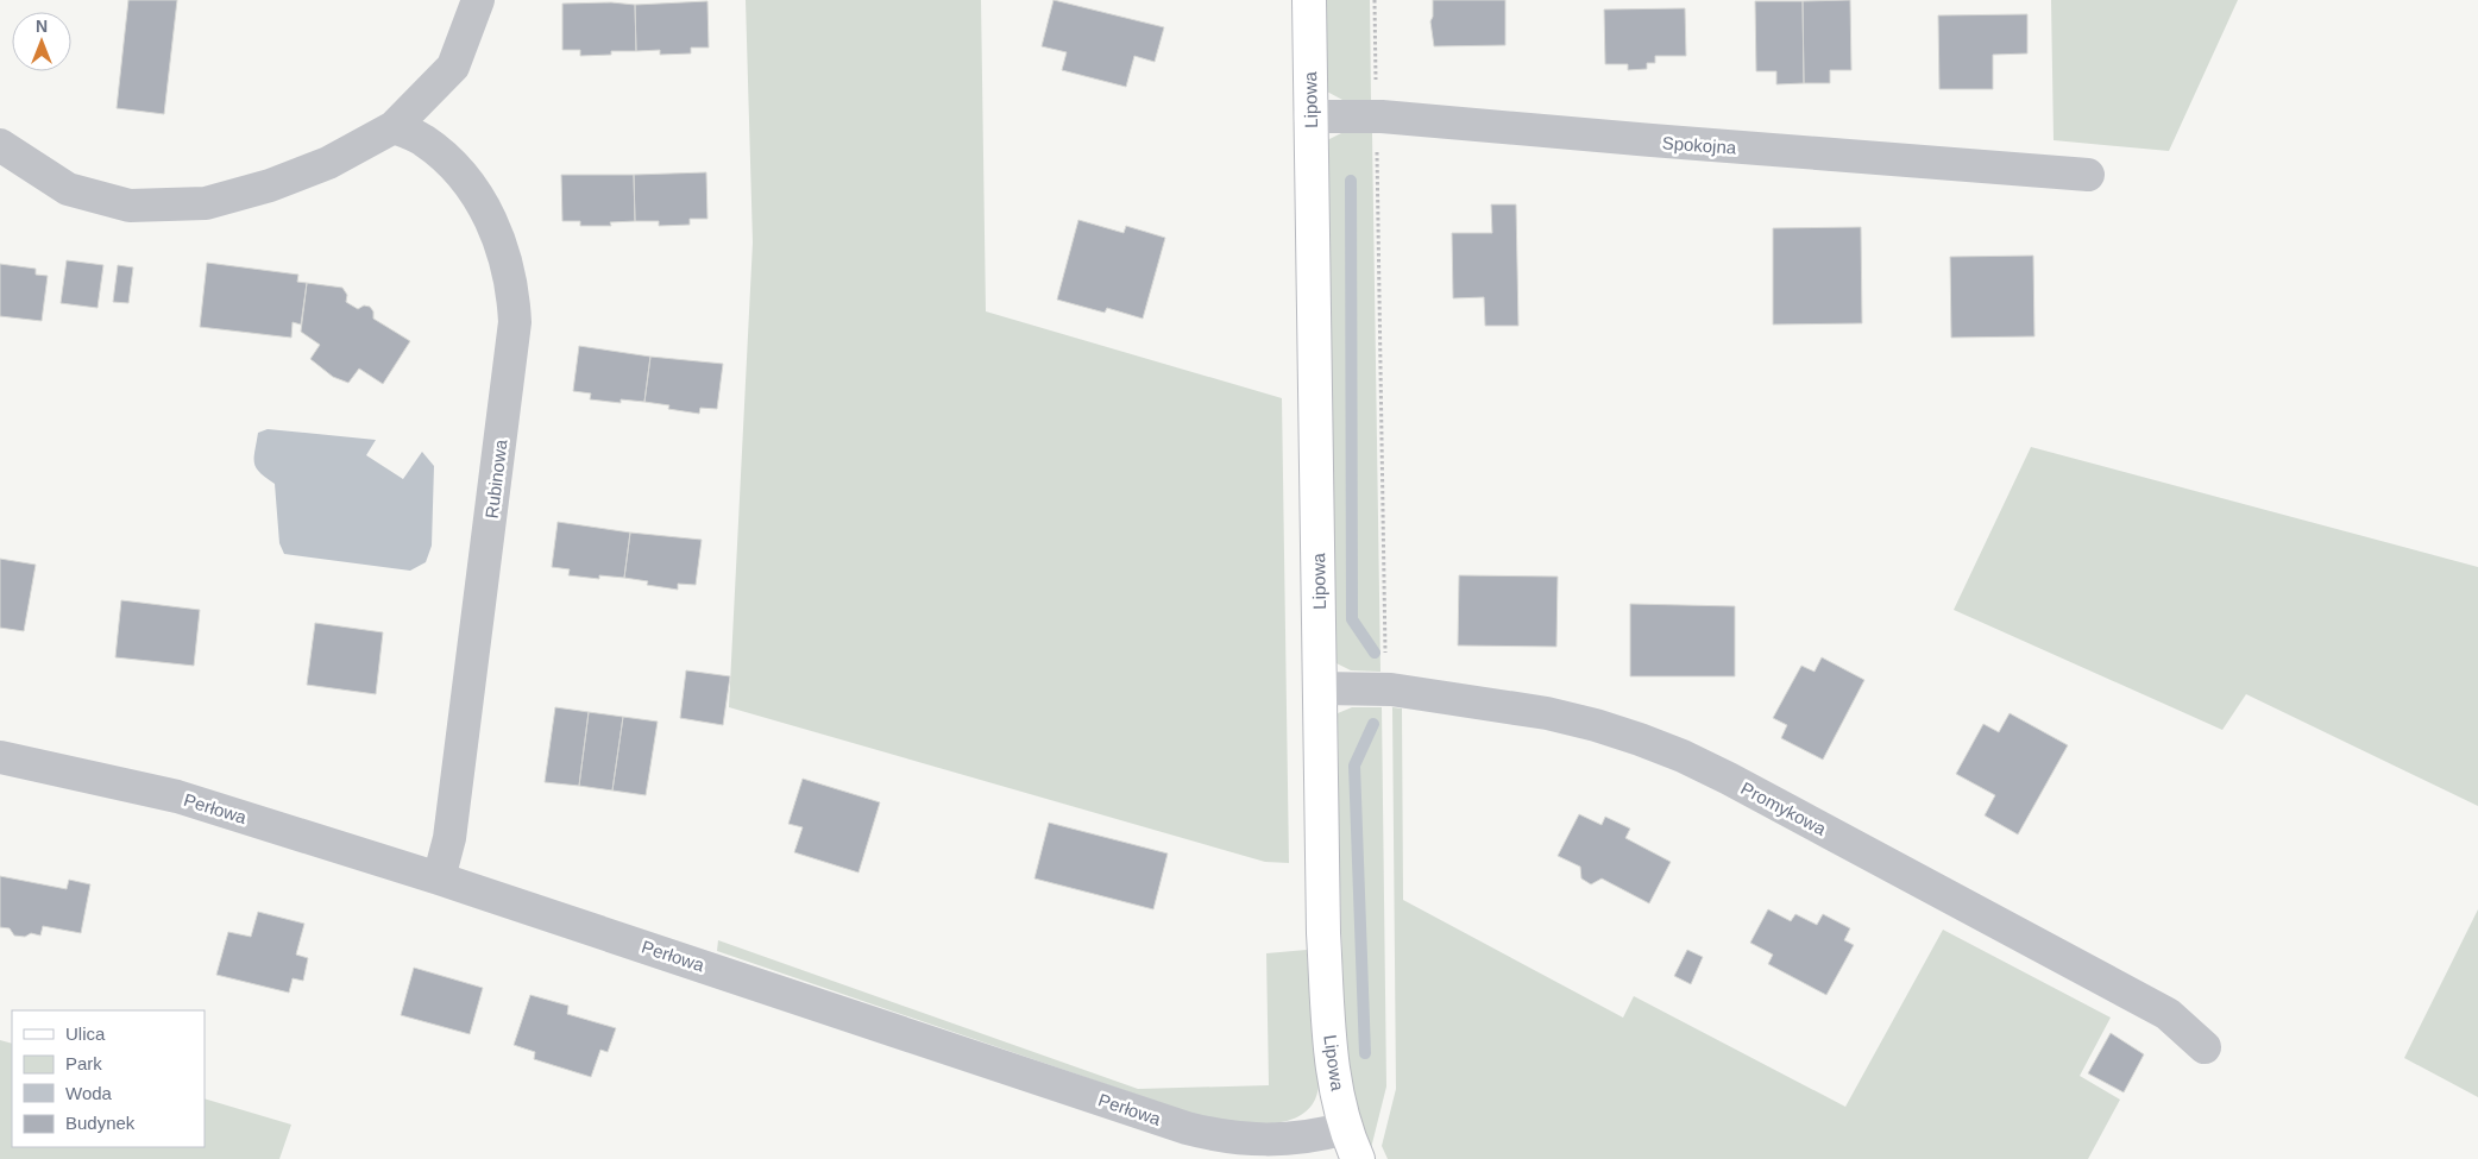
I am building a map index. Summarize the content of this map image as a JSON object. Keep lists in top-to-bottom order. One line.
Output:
{"streets":{"street":["Lipowa","Spokojna","Rubinowa","Perłowa","Promykowa"]},"crossings":[["Lipowa","Spokojna"],["Lipowa","Perłowa"],["Lipowa","Promykowa"],["Rubinowa","Perłowa"]],"legend":["Ulica","Park","Woda","Budynek"],"north":"top"}
